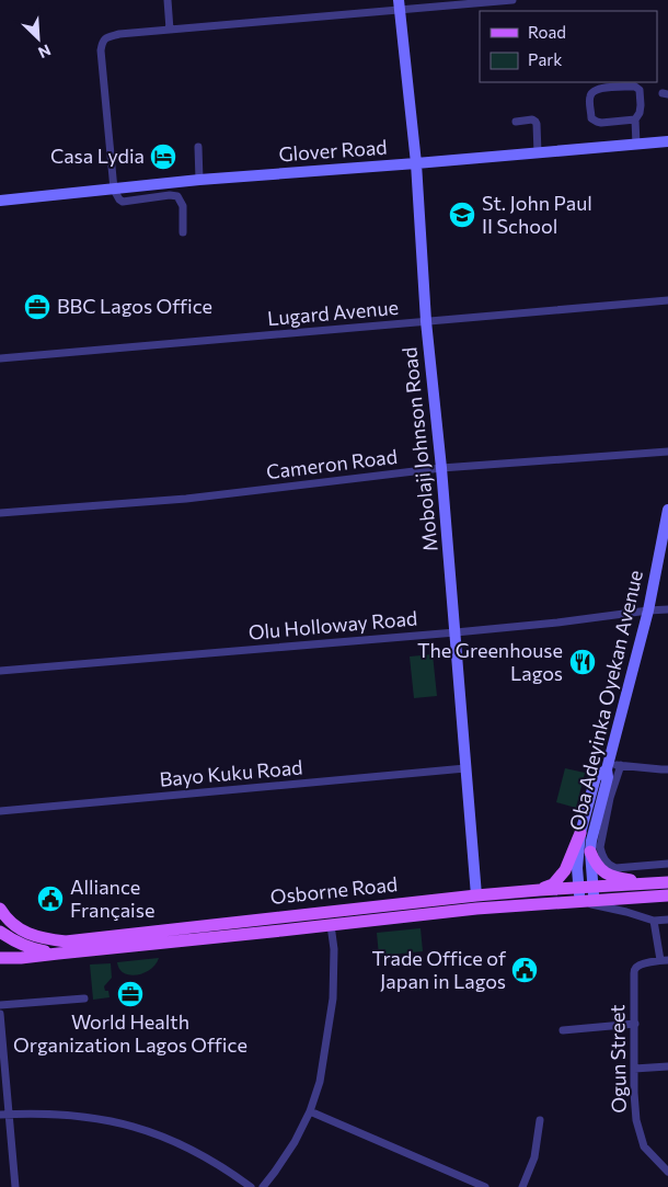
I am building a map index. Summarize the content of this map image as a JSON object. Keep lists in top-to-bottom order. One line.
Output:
{"streets":{"main road":["Glover Road","Mobolaji Johnson Road","Oba Adeyinka Oyekan Avenue","Osborne Road"],"street":["Lugard Avenue","Cameron Road","Olu Holloway Road","Bayo Kuku Road","Ogun Street"]},"crossings":[["Glover Road","Mobolaji Johnson Road"],["Lugard Avenue","Mobolaji Johnson Road"],["Mobolaji Johnson Road","Cameron Road"],["Mobolaji Johnson Road","Olu Holloway Road"],["Mobolaji Johnson Road","Bayo Kuku Road"],["Mobolaji Johnson Road","Osborne Road"],["Olu Holloway Road","Oba Adeyinka Oyekan Avenue"],["Oba Adeyinka Oyekan Avenue","Osborne Road"]],"places":{"hotel":["Casa Lydia"],"school or university":["St. John Paul II School"],"office":["BBC Lagos Office","World Health Organization Lagos Office"],"restaurant":["The Greenhouse Lagos"],"public building":["Alliance Française","Trade Office of Japan in Lagos"]},"legend":["Road","Park"],"north":"bottom right"}
